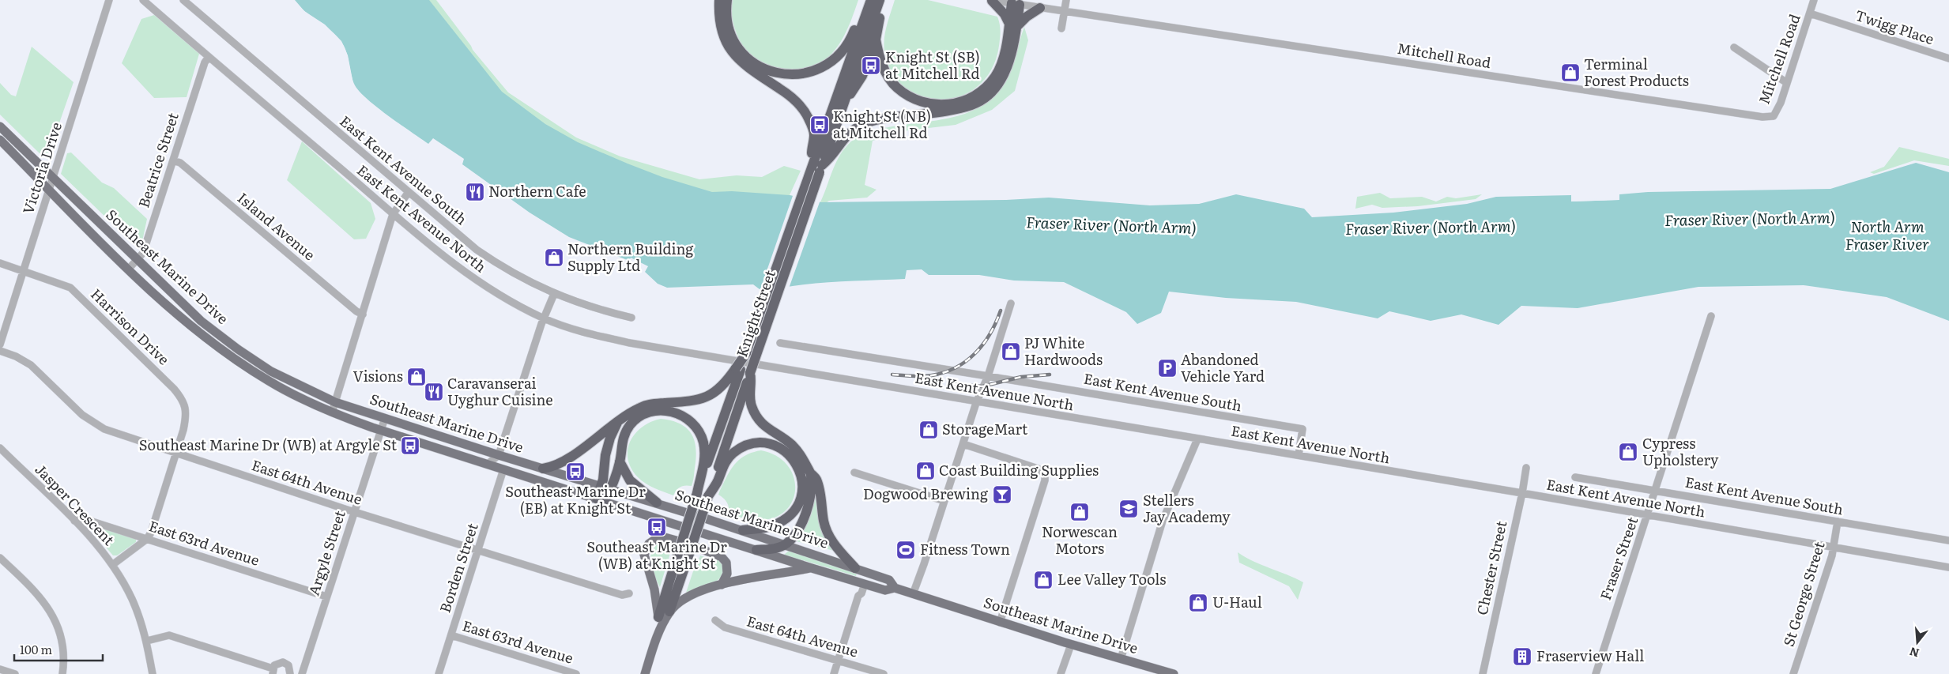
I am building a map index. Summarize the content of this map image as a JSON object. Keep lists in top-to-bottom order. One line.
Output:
{"streets":{"highway":["Knight Street"],"main road":["Southeast Marine Drive"],"street":["Twigg Place","Mitchell Road","Beatrice Street","Victoria Drive","East Kent Avenue South","East Kent Avenue North","Island Avenue","Harrison Drive","East 64th Avenue","Jasper Crescent","East 63rd Avenue","Argyle Street","Fraser Street","Borden Street","Chester Street","St George Street"]},"crossings":[["Twigg Place","Mitchell Road"],["Beatrice Street","East Kent Avenue North"],["Beatrice Street","Island Avenue"],["Beatrice Street","Southeast Marine Drive"],["Victoria Drive","Southeast Marine Drive"],["Victoria Drive","Harrison Drive"],["East Kent Avenue South","East Kent Avenue North"],["East Kent Avenue South","Fraser Street"],["East Kent Avenue South","St George Street"],["East Kent Avenue North","Fraser Street"],["East Kent Avenue North","Chester Street"],["East Kent Avenue North","St George Street"],["Southeast Marine Drive","Argyle Street"],["Southeast Marine Drive","Borden Street"],["Harrison Drive","East 64th Avenue"],["Harrison Drive","East 63rd Avenue"],["East 64th Avenue","Argyle Street"],["East 64th Avenue","Borden Street"],["Jasper Crescent","East 63rd Avenue"],["East 63rd Avenue","Argyle Street"],["East 63rd Avenue","Borden Street"]],"water":["Fraser River (North Arm)","North Arm Fraser River"],"places":{"bus stop":["Knight St (SB) at Mitchell Rd","Knight St (NB) at Mitchell Rd","Southeast Marine Dr (WB) at Argyle St","Southeast Marine Dr (EB) at Knight St","Southeast Marine Dr (WB) at Knight St"],"shop":["Terminal Forest Products","Northern Building Supply Ltd","PJ White Hardwoods","Visions","StorageMart","Cypress Upholstery","Coast Building Supplies","Norwescan Motors","Lee Valley Tools","U-Haul"],"restaurant":["Northern Cafe","Caravanserai Uyghur Cuisine"],"parking":["Abandoned Vehicle Yard"],"bar":["Dogwood Brewing"],"school or university":["Stellers Jay Academy"],"sports":["Fitness Town"],"building":["Fraserview Hall"]},"scale_bar":"100 m","north":"bottom"}
